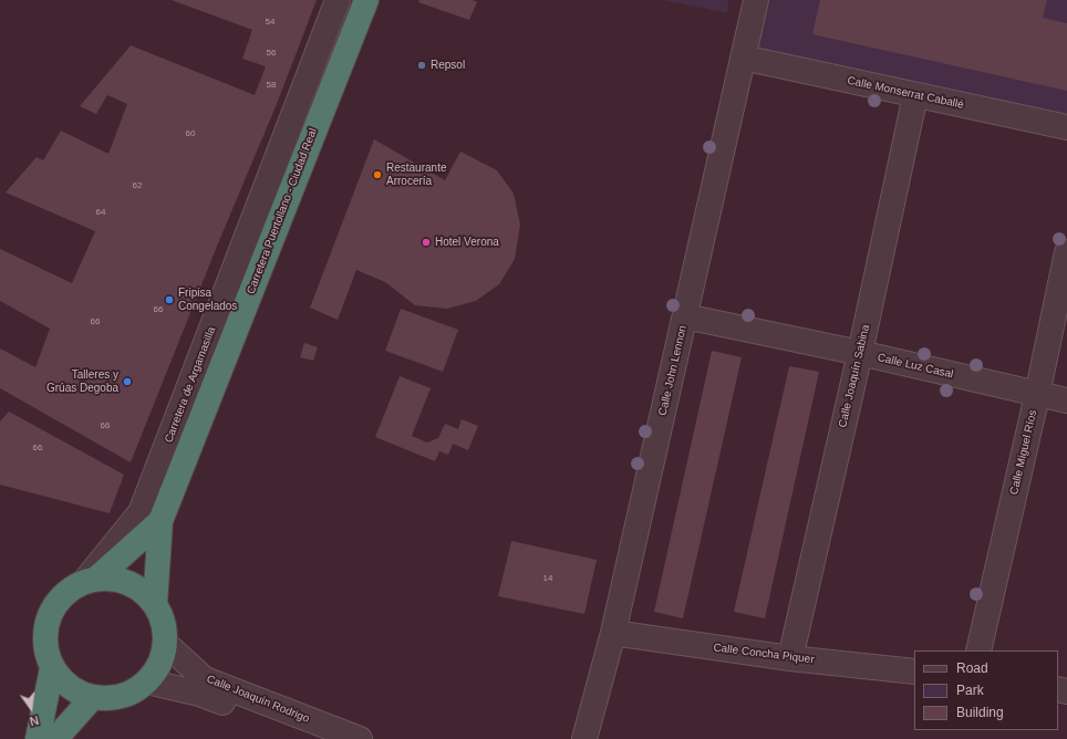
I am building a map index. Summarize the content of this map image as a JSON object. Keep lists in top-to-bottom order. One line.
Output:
{"streets":{"highway":["Carretera Puertollano - Ciudad Real"],"street":["Calle Monserrat Caballé","Calle Luz Casal","Calle John Lennon","Calle Joaquín Sabina","Carretera de Argamasilla","Calle Miguel Ríos","Calle Concha Piquer","Calle Joaquín Rodrigo"]},"crossings":[["Calle Monserrat Caballé","Calle John Lennon"],["Calle Monserrat Caballé","Calle Joaquín Sabina"],["Carretera Puertollano - Ciudad Real","Carretera de Argamasilla"],["Carretera Puertollano - Ciudad Real","Calle Joaquín Rodrigo"],["Calle Luz Casal","Calle John Lennon"],["Calle Luz Casal","Calle Joaquín Sabina"],["Calle Luz Casal","Calle Miguel Ríos"],["Calle John Lennon","Calle Concha Piquer"],["Calle Joaquín Sabina","Calle Concha Piquer"],["Carretera de Argamasilla","Calle Joaquín Rodrigo"]],"places":["Repsol","Restaurante Arrocería","Hotel Verona","Fripisa Congelados","Talleres y Grúas Degoba"],"house_numbers":["54","56","58","60","62","64","66","66","66","66","14"],"legend":["Road","Park","Building"],"north":"bottom"}
